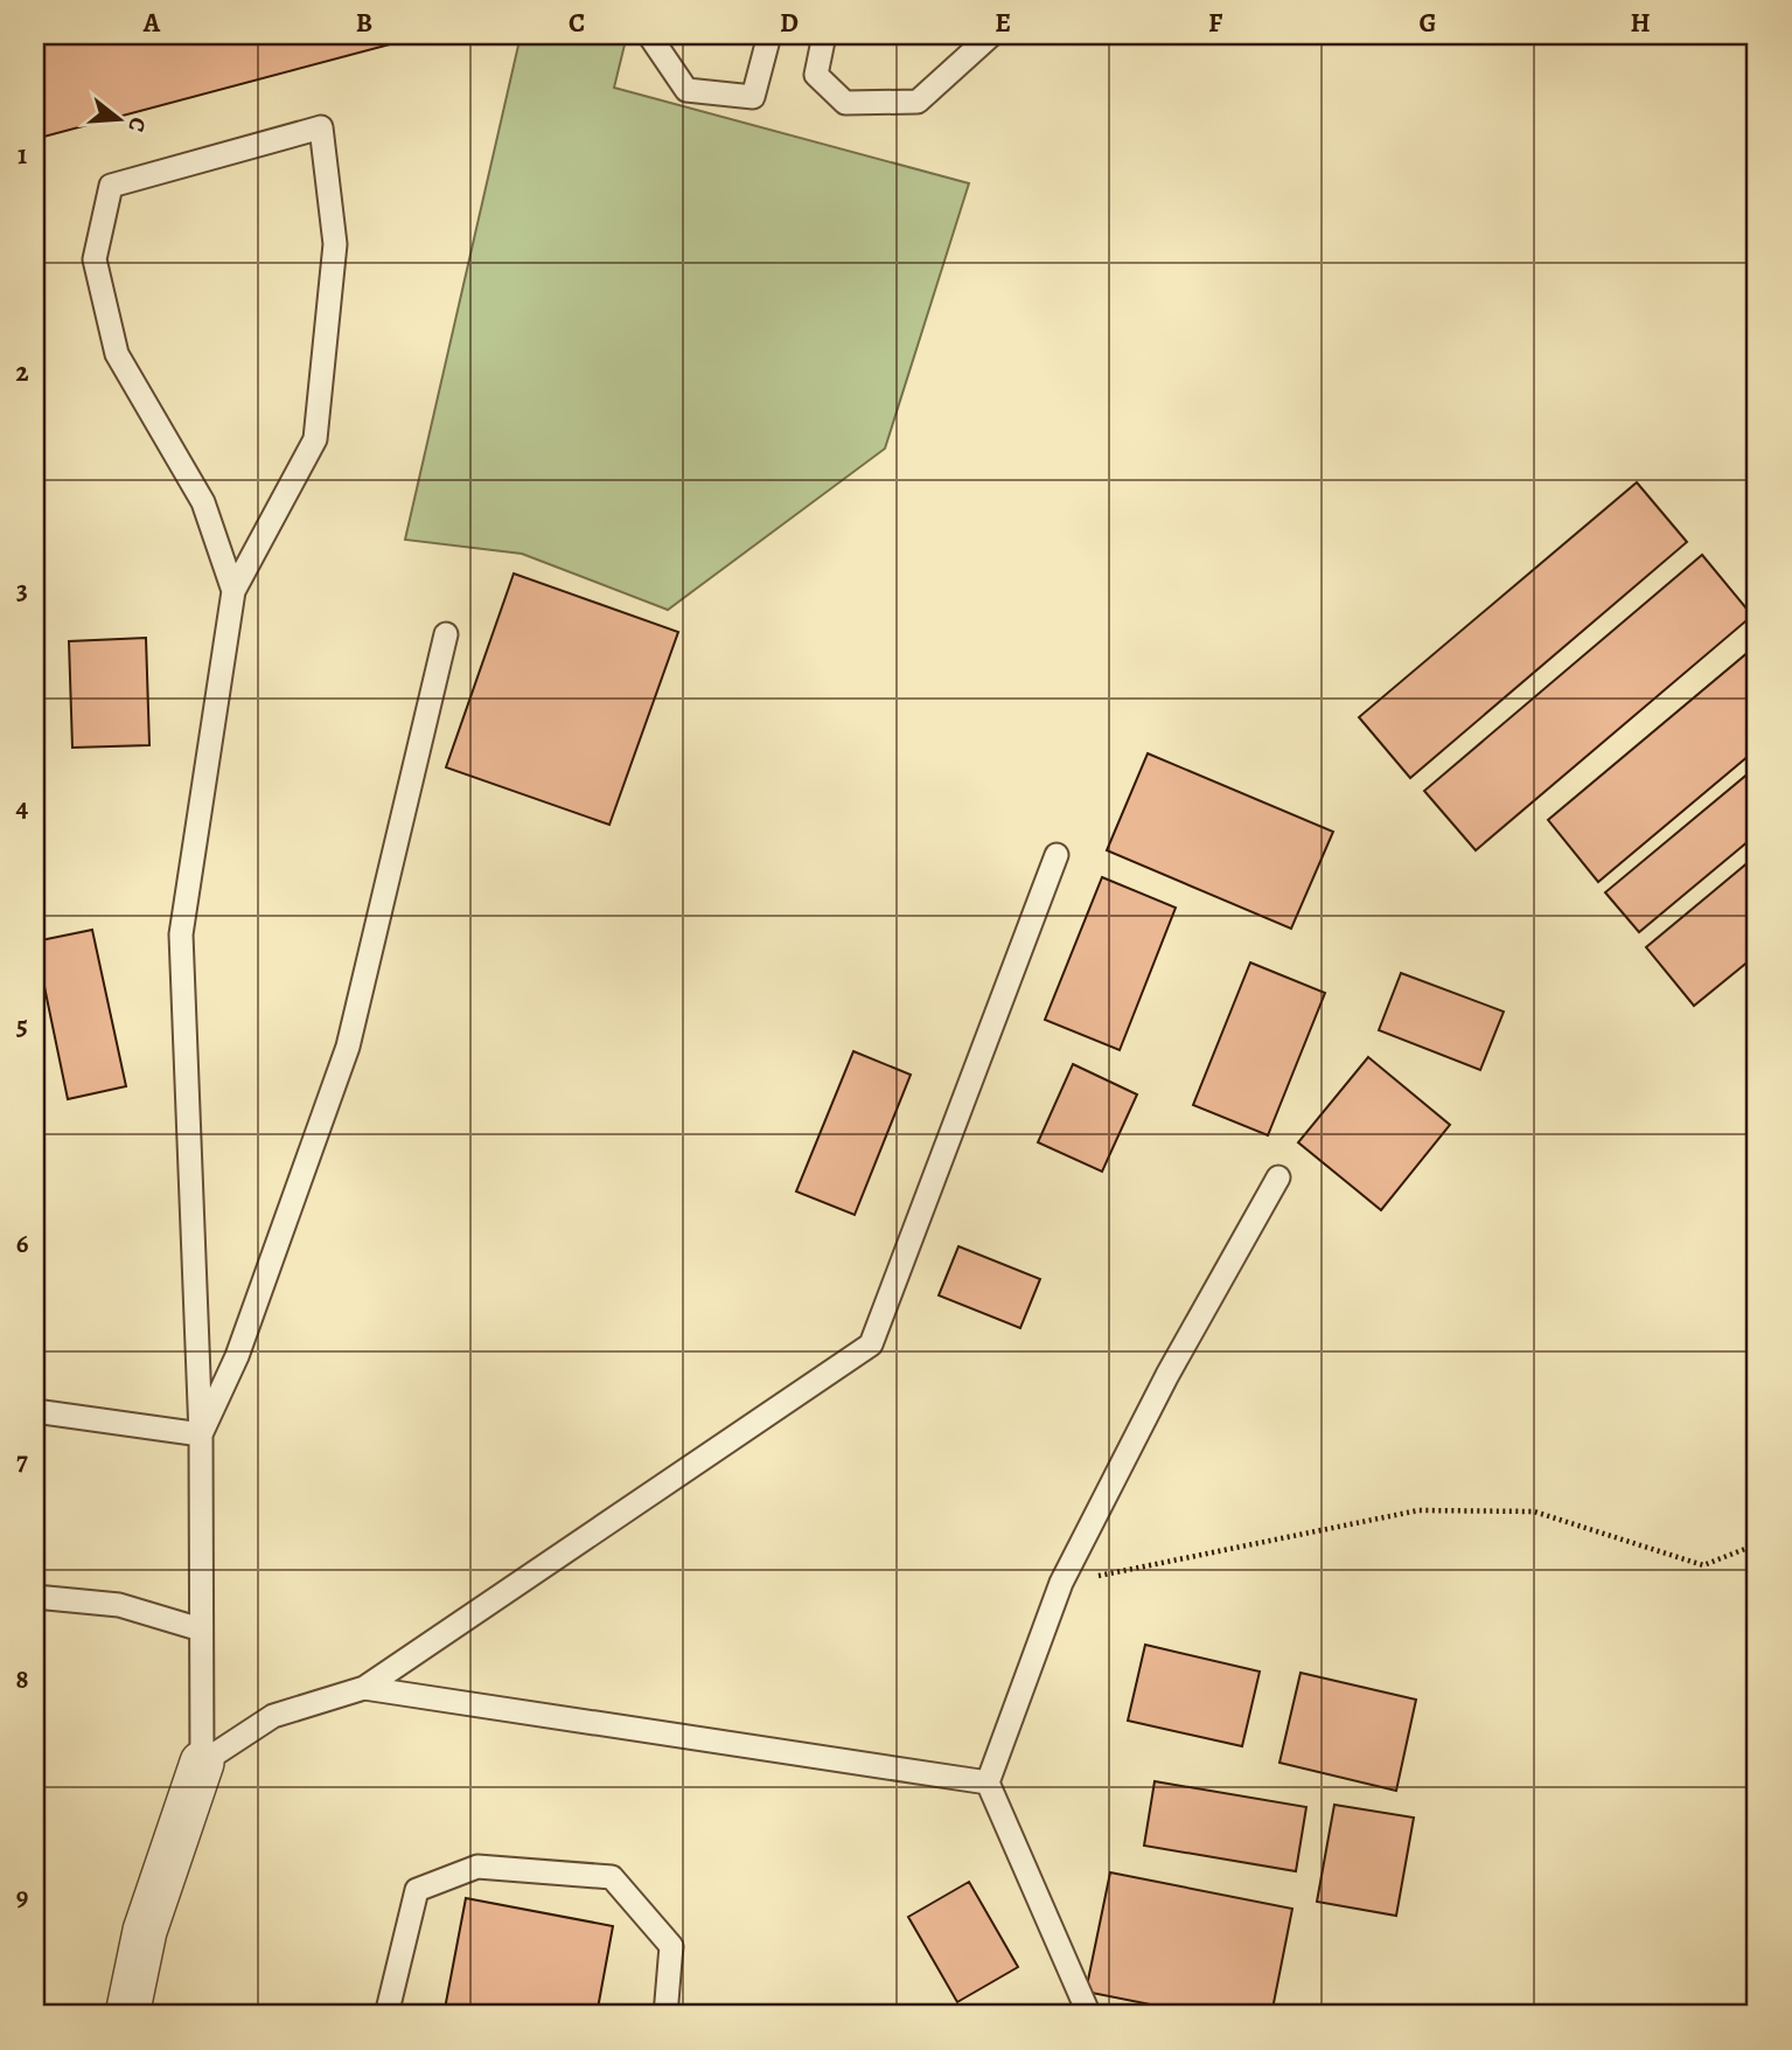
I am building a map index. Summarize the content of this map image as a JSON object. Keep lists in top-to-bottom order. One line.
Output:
{"north":"right","grid":{"columns":["A","B","C","D","E","F","G","H"],"rows":["1","2","3","4","5","6","7","8","9"]}}
